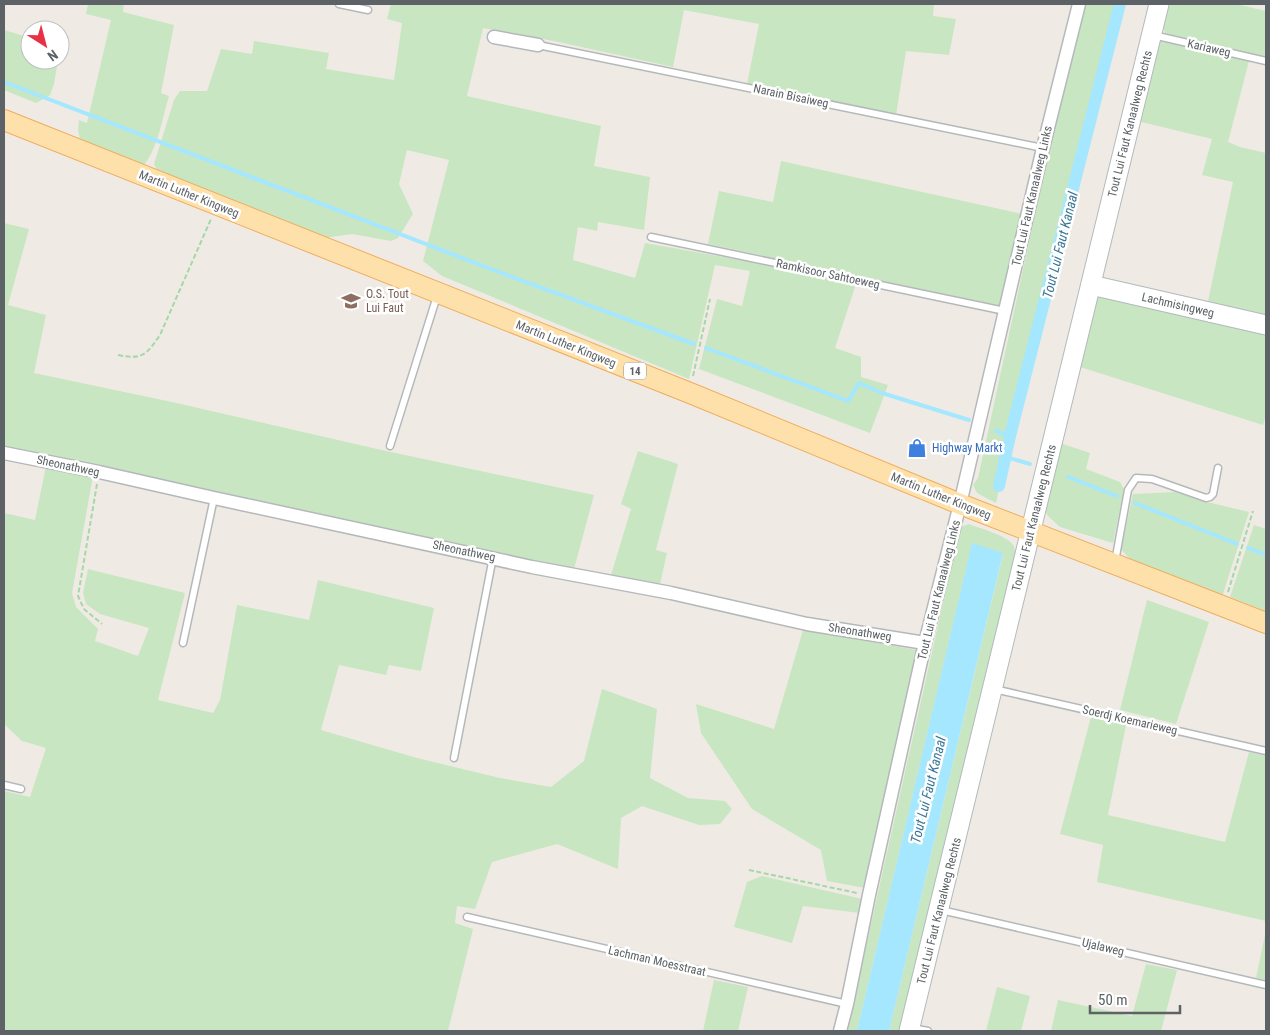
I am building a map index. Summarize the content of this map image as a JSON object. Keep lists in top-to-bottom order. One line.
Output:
{"streets":{"main road":["Martin Luther Kingweg","14"],"street":["Tout Lui Faut Kanaalweg Rechts","Tout Lui Faut Kanaalweg Links","Lachmisingweg","Sheonathweg"],"lane":["Kariaweg","Narain Bisaiweg","Ramkisoor Sahtoeweg","Soerdj Koemarieweg","Ujalaweg","Lachman Moesstraat"]},"crossings":[["Kariaweg","Tout Lui Faut Kanaalweg Rechts"],["Narain Bisaiweg","Tout Lui Faut Kanaalweg Links"],["Tout Lui Faut Kanaalweg Rechts","Martin Luther Kingweg"],["Tout Lui Faut Kanaalweg Rechts","Lachmisingweg"],["Tout Lui Faut Kanaalweg Rechts","Soerdj Koemarieweg"],["Tout Lui Faut Kanaalweg Rechts","Ujalaweg"],["Martin Luther Kingweg","Tout Lui Faut Kanaalweg Links"],["Tout Lui Faut Kanaalweg Links","Ramkisoor Sahtoeweg"],["Tout Lui Faut Kanaalweg Links","Sheonathweg"],["Tout Lui Faut Kanaalweg Links","Lachman Moesstraat"]],"water":["Tout Lui Faut Kanaal"],"places":{"school or university":["O.S. Tout Lui Faut"],"shop":["Highway Markt"]},"scale_bar":"50 m","north":"bottom right"}
